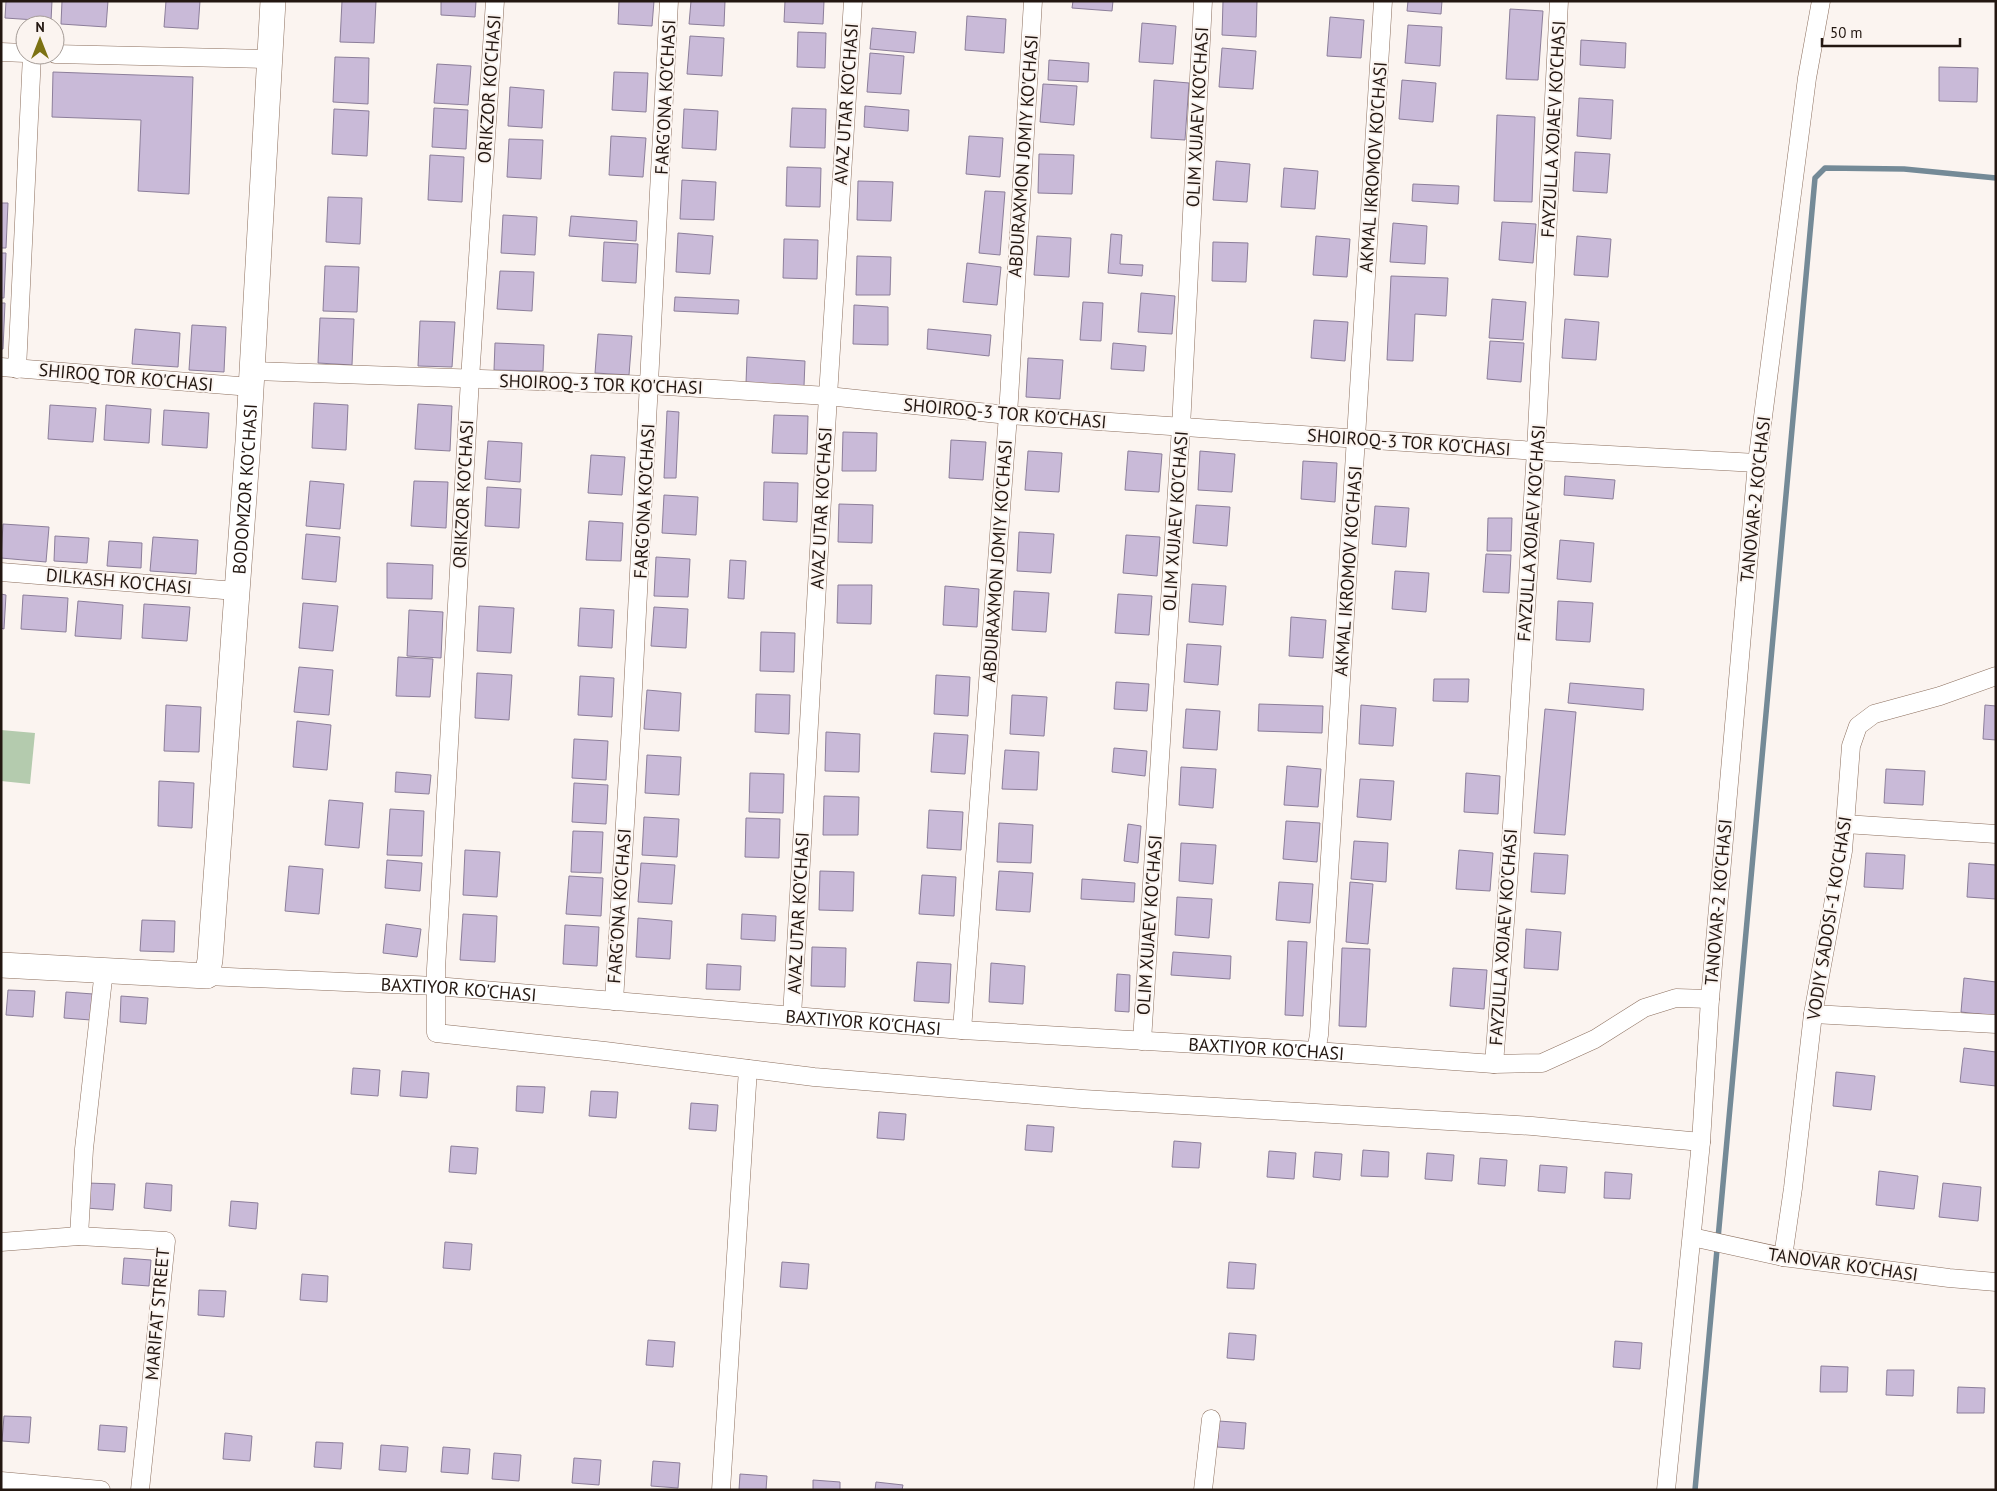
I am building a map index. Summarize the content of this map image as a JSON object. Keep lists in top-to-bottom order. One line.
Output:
{"streets":{"street":["ORIKZOR KO'CHASI","FARG'ONA KO'CHASI","AVAZ UTAR KO'CHASI","OLIM XUJAEV KO'CHASI","FAYZULLA XOJAEV KO'CHASI","ABDURAXMON JOMIY KO'CHASI","AKMAL IKROMOV KO'CHASI","SHIROQ TOR KO'CHASI","SHOIROQ-3 TOR KO'CHASI","BODOMZOR KO'CHASI","TANOVAR-2 KO'CHASI","DILKASH KO'CHASI","VODIY SADOSI-1 KO'CHASI","BAXTIYOR KO'CHASI","TANOVAR KO'CHASI","MARIFAT STREET"]},"crossings":[["ORIKZOR KO'CHASI","SHOIROQ-3 TOR KO'CHASI"],["ORIKZOR KO'CHASI","BAXTIYOR KO'CHASI"],["FARG'ONA KO'CHASI","SHOIROQ-3 TOR KO'CHASI"],["FARG'ONA KO'CHASI","BAXTIYOR KO'CHASI"],["AVAZ UTAR KO'CHASI","SHOIROQ-3 TOR KO'CHASI"],["AVAZ UTAR KO'CHASI","BAXTIYOR KO'CHASI"],["OLIM XUJAEV KO'CHASI","SHOIROQ-3 TOR KO'CHASI"],["OLIM XUJAEV KO'CHASI","BAXTIYOR KO'CHASI"],["FAYZULLA XOJAEV KO'CHASI","SHOIROQ-3 TOR KO'CHASI"],["FAYZULLA XOJAEV KO'CHASI","BAXTIYOR KO'CHASI"],["ABDURAXMON JOMIY KO'CHASI","SHOIROQ-3 TOR KO'CHASI"],["ABDURAXMON JOMIY KO'CHASI","BAXTIYOR KO'CHASI"],["AKMAL IKROMOV KO'CHASI","SHOIROQ-3 TOR KO'CHASI"],["AKMAL IKROMOV KO'CHASI","BAXTIYOR KO'CHASI"],["SHIROQ TOR KO'CHASI","SHOIROQ-3 TOR KO'CHASI"],["SHIROQ TOR KO'CHASI","BODOMZOR KO'CHASI"],["SHOIROQ-3 TOR KO'CHASI","BODOMZOR KO'CHASI"],["SHOIROQ-3 TOR KO'CHASI","TANOVAR-2 KO'CHASI"],["BODOMZOR KO'CHASI","DILKASH KO'CHASI"],["BODOMZOR KO'CHASI","BAXTIYOR KO'CHASI"],["TANOVAR-2 KO'CHASI","BAXTIYOR KO'CHASI"],["TANOVAR-2 KO'CHASI","TANOVAR KO'CHASI"],["VODIY SADOSI-1 KO'CHASI","TANOVAR KO'CHASI"]],"scale_bar":"50 m","north":"top"}
